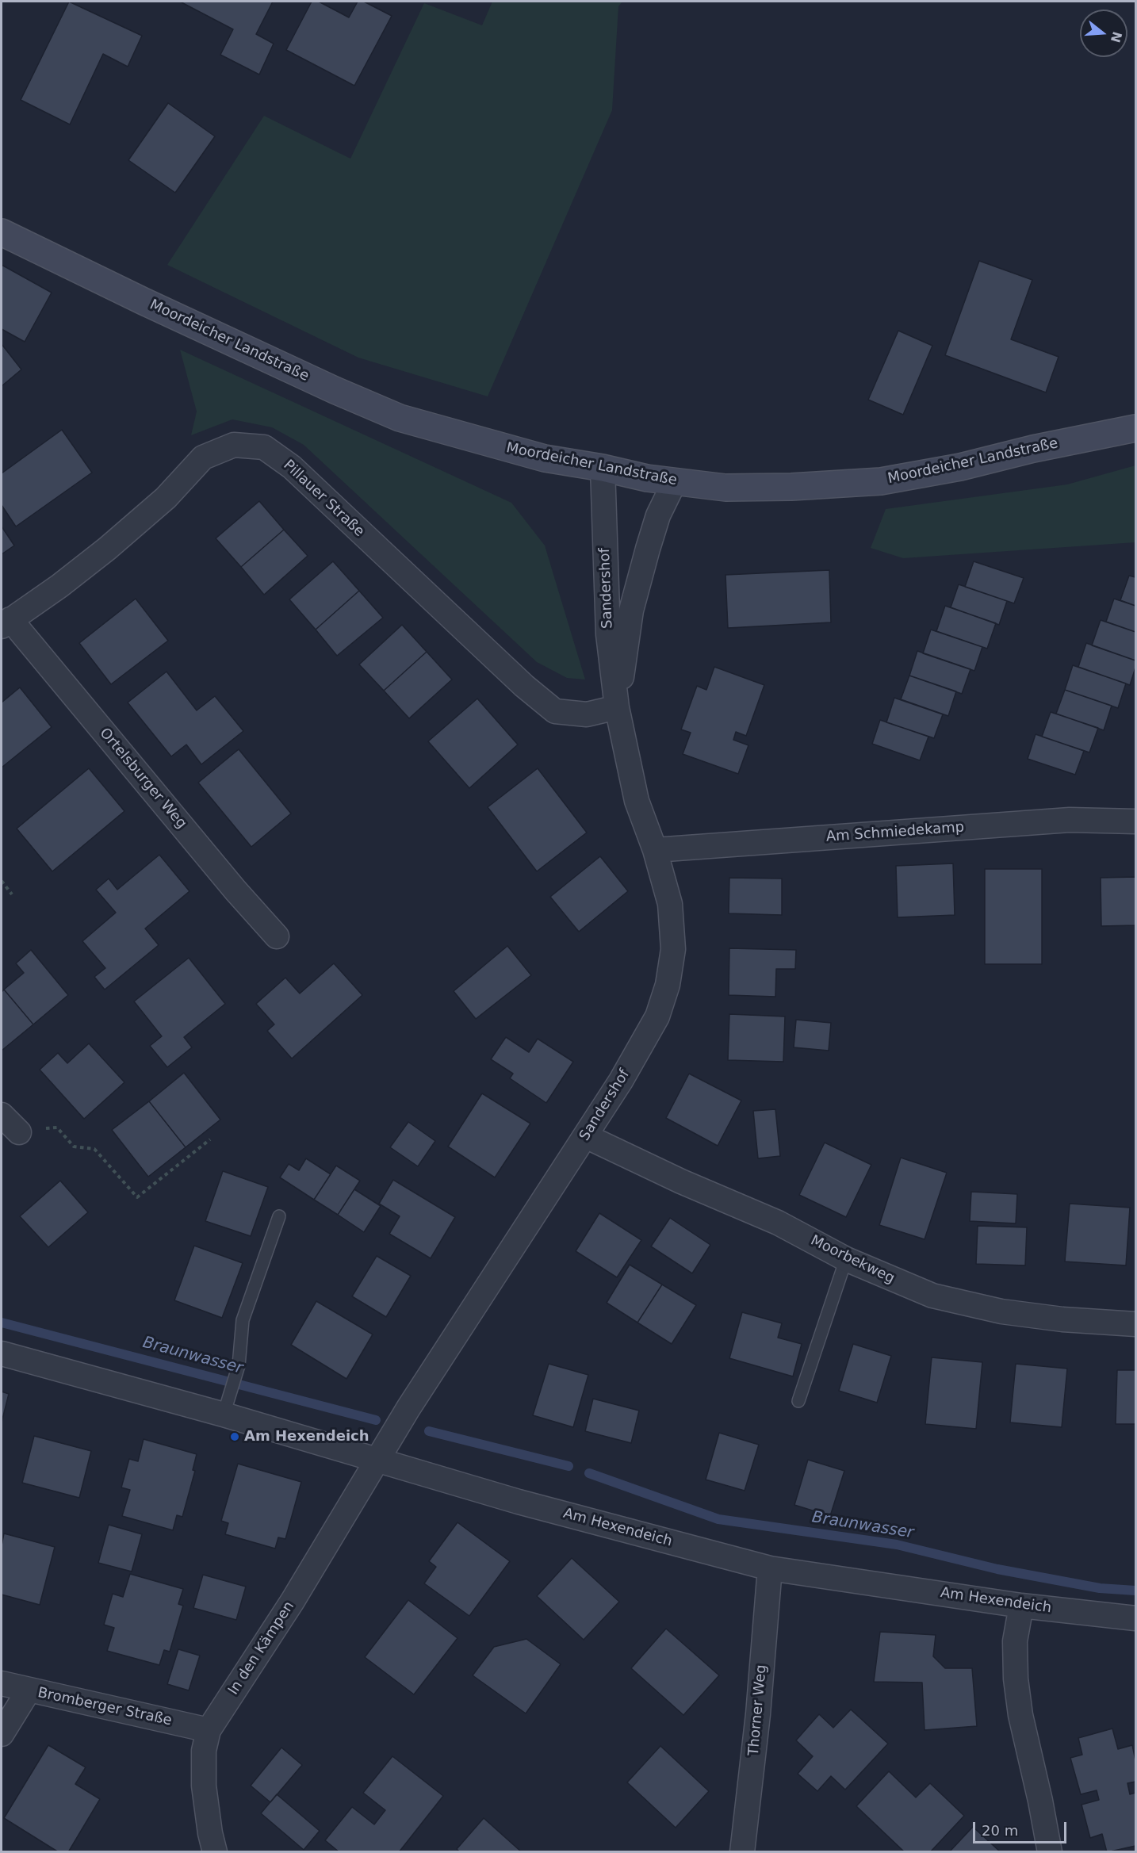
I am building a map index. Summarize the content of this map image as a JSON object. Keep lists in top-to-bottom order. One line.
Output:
{"streets":{"main road":["Moordeicher Landstraße"],"street":["Pillauer Straße","Sandershof","Ortelsburger Weg","Am Schmiedekamp","Moorbekweg","Am Hexendeich","In den Kämpen","Bromberger Straße","Thorner Weg"]},"crossings":[["Moordeicher Landstraße","Sandershof"],["Pillauer Straße","Sandershof"],["Pillauer Straße","Ortelsburger Weg"],["Sandershof","Am Schmiedekamp"],["Sandershof","Moorbekweg"],["Sandershof","Am Hexendeich"],["Sandershof","In den Kämpen"],["Am Hexendeich","In den Kämpen"],["Am Hexendeich","Thorner Weg"],["In den Kämpen","Bromberger Straße"]],"water":["Braunwasser"],"places":["Am Hexendeich"],"scale_bar":"20 m","north":"right"}
